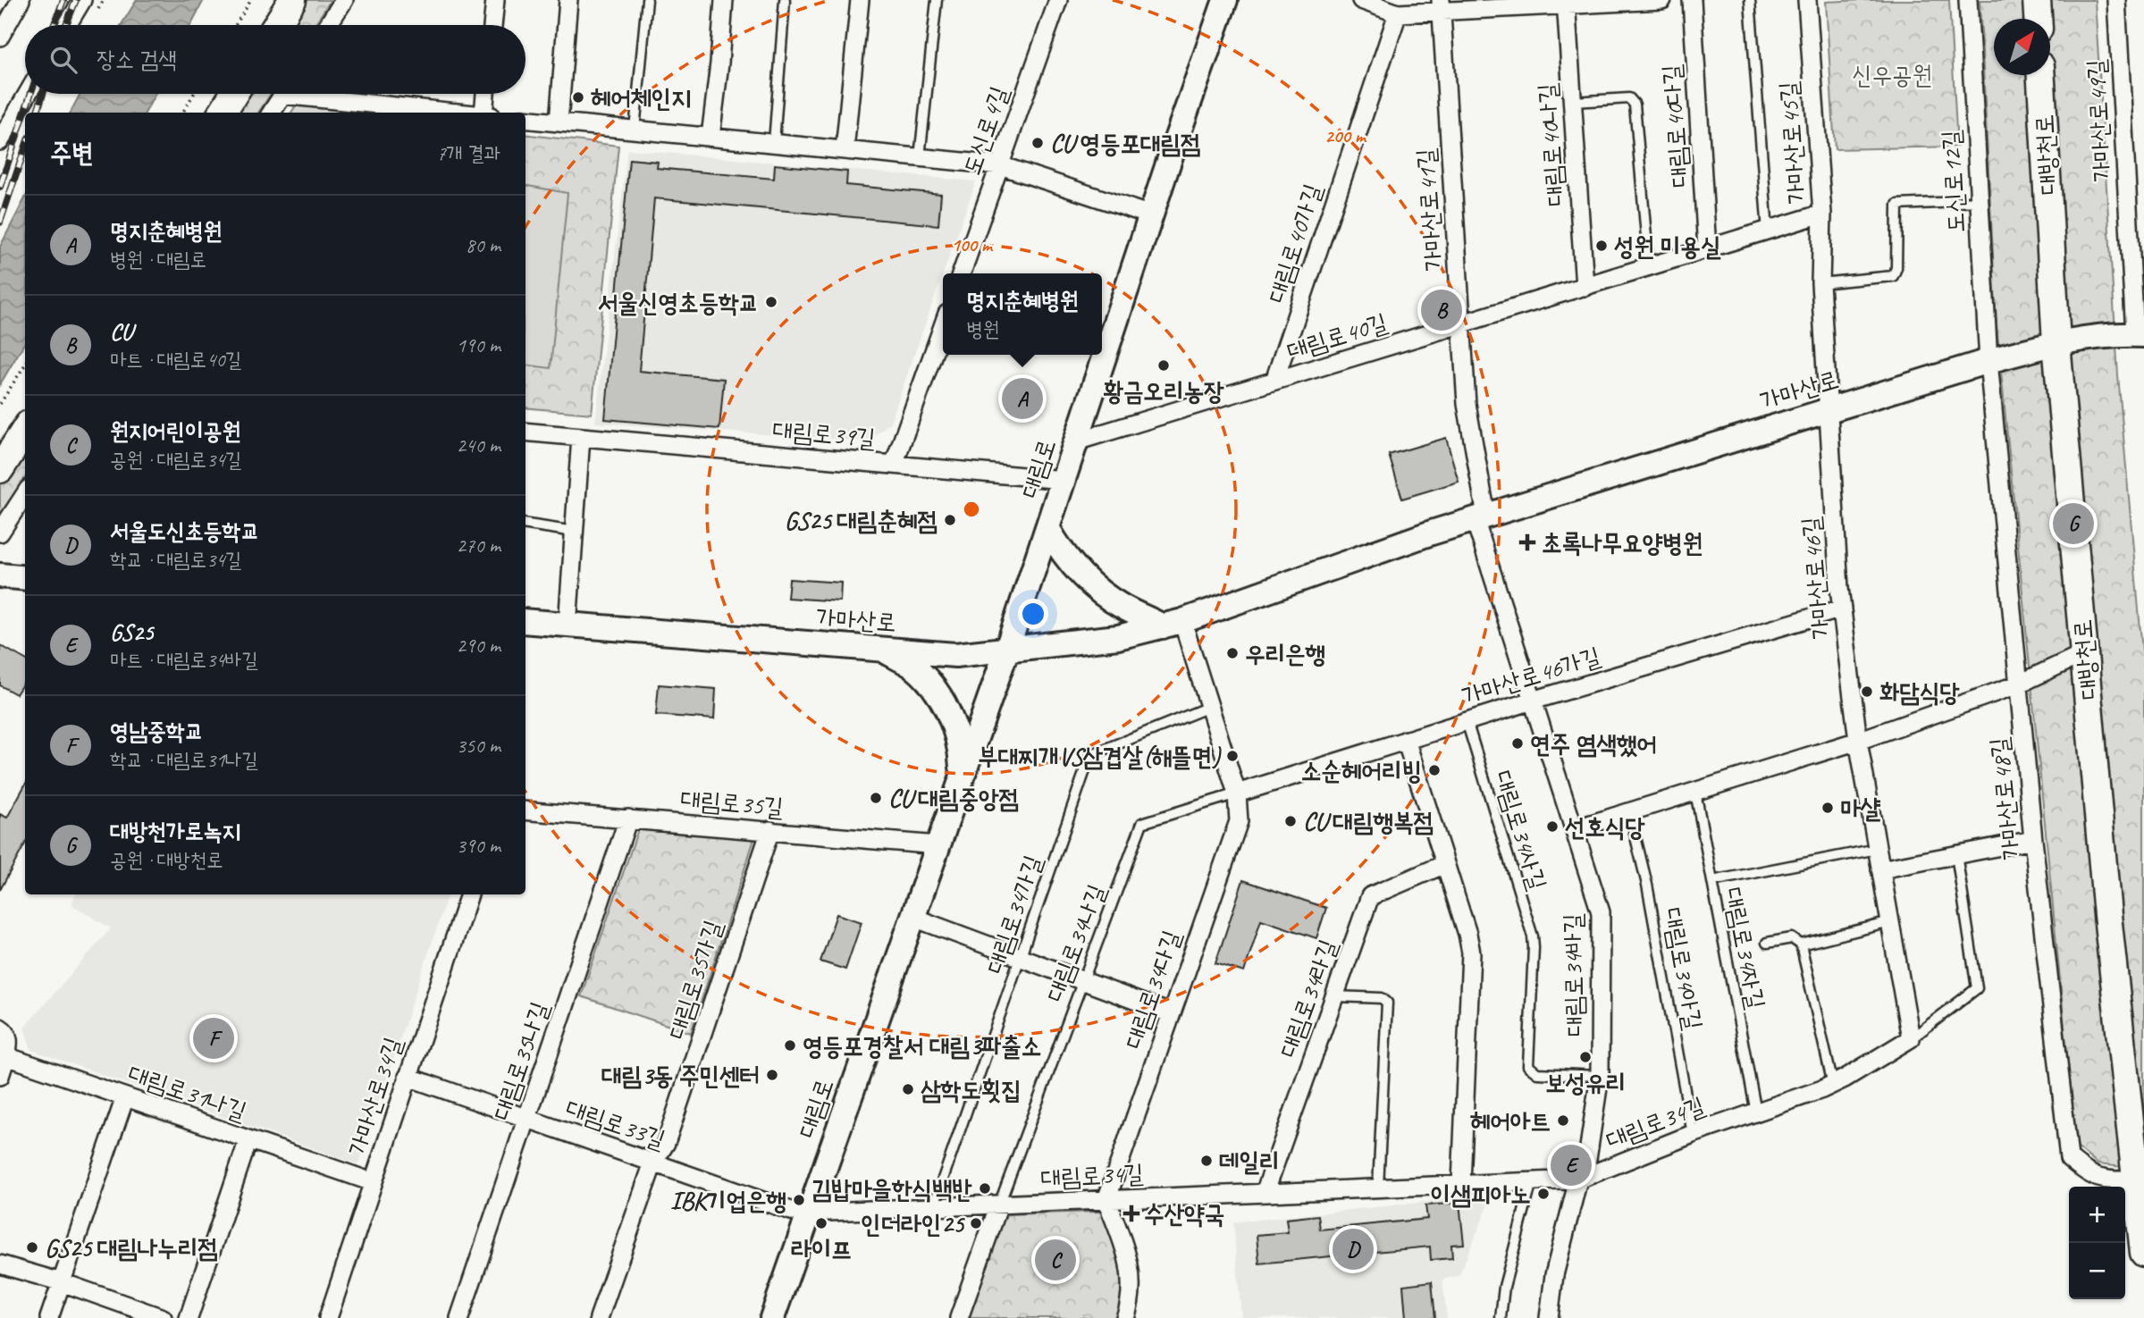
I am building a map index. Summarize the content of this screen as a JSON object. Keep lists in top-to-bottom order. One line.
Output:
{"streets":{"main road":["대방천로","가마산로","대림로"],"street":["가마산로49길","대림로40다길","도신로4길","가마산로45길","대림로40나길","도신로12길","가마산로41길","대림로40가길","대림로40길","대림로39길","가마산로46길","가마산로46가길","가마산로48길","대림로35길","대림로34바길","대림로35가길","대림로34다길","대림로34라길","대림로35나길","대림로31나길","가마산로34길","대림로34길","대림로33길"],"lane":["대림로34사길","대림로34가길","대림로34나길","대림로34자길","대림로34아길"]},"crossings":[["가마산로49길","가마산로"],["대림로40다길","대림로40길"],["가마산로45길","대림로40길"],["가마산로45길","가마산로"],["가마산로45길","가마산로46길"],["대림로40나길","대림로40길"],["대방천로","가마산로"],["대방천로","가마산로48길"],["도신로12길","가마산로"],["도신로12길","가마산로48길"],["가마산로41길","대림로40길"],["가마산로41길","가마산로"],["대림로40가길","대림로40길"],["대림로40길","대림로"],["가마산로","대림로"],["가마산로","가마산로46길"],["가마산로","가마산로48길"],["대림로39길","대림로"],["대림로","대림로35길"],["대림로","대림로34길"],["대림로","대림로33길"],["가마산로46길","가마산로46가길"],["가마산로46길","대림로34길"],["가마산로46가길","대림로34사길"],["가마산로46가길","대림로34나길"],["가마산로46가길","대림로34바길"],["가마산로46가길","대림로34다길"],["대림로35길","대림로35가길"],["대림로35길","대림로35나길"],["대림로34사길","대림로34바길"],["대림로34가길","대림로34길"],["대림로34나길","대림로34다길"],["대림로34나길","대림로34길"],["대림로34자길","대림로34길"],["대림로34아길","대림로34길"],["대림로34바길","대림로34길"],["대림로35가길","대림로33길"],["대림로34다길","대림로34길"],["대림로34라길","대림로34길"],["대림로35나길","대림로33길"],["대림로31나길","가마산로34길"],["가마산로34길","대림로33길"],["대림로34길","대림로33길"]],"parks":["신우공원"],"places":{"other":["헤어체인지","CU 영등포대림점","성원 미용실","서울신영초등학교","황금오리농장","GS25 대림춘혜점","우리은행","화담식당","연주 염색했어","부대찌개VS삼겹살(해뜰면)","소순헤어리빙","CU 대림중앙점","마샬","CU 대림행복점","선호식당","영등포경찰서 대림3파출소","보성유리","대림3동 주민센터","삼학도횟집","헤어아트","데일리","김밥마을한식백반","이샘피아노","IBK기업은행","라이프","인더라인25","GS25 대림나누리점"],"health":["초록나무요양병원","수산약국"]},"north":"top right","page":{"search":"장소 검색","heading":["주변","7개 결과"],"list":[{"mark":"A","name":"명지춘혜병원","note":"병원 · 대림로","value":"80 m"},{"mark":"B","name":"CU","note":"마트 · 대림로40길","value":"190 m"},{"mark":"C","name":"원지어린이공원","note":"공원 · 대림로34길","value":"240 m"},{"mark":"D","name":"서울도신초등학교","note":"학교 · 대림로34길","value":"270 m"},{"mark":"E","name":"GS25","note":"마트 · 대림로34바길","value":"290 m"},{"mark":"F","name":"영남중학교","note":"학교 · 대림로31나길","value":"350 m"},{"mark":"G","name":"대방천가로녹지","note":"공원 · 대방천로","value":"390 m"}],"popup":["명지춘혜병원","병원"],"pins":["B","A","G","F","E","D","C"],"map_buttons":["+","−"]},"rings":["200 m","100 m"]}
